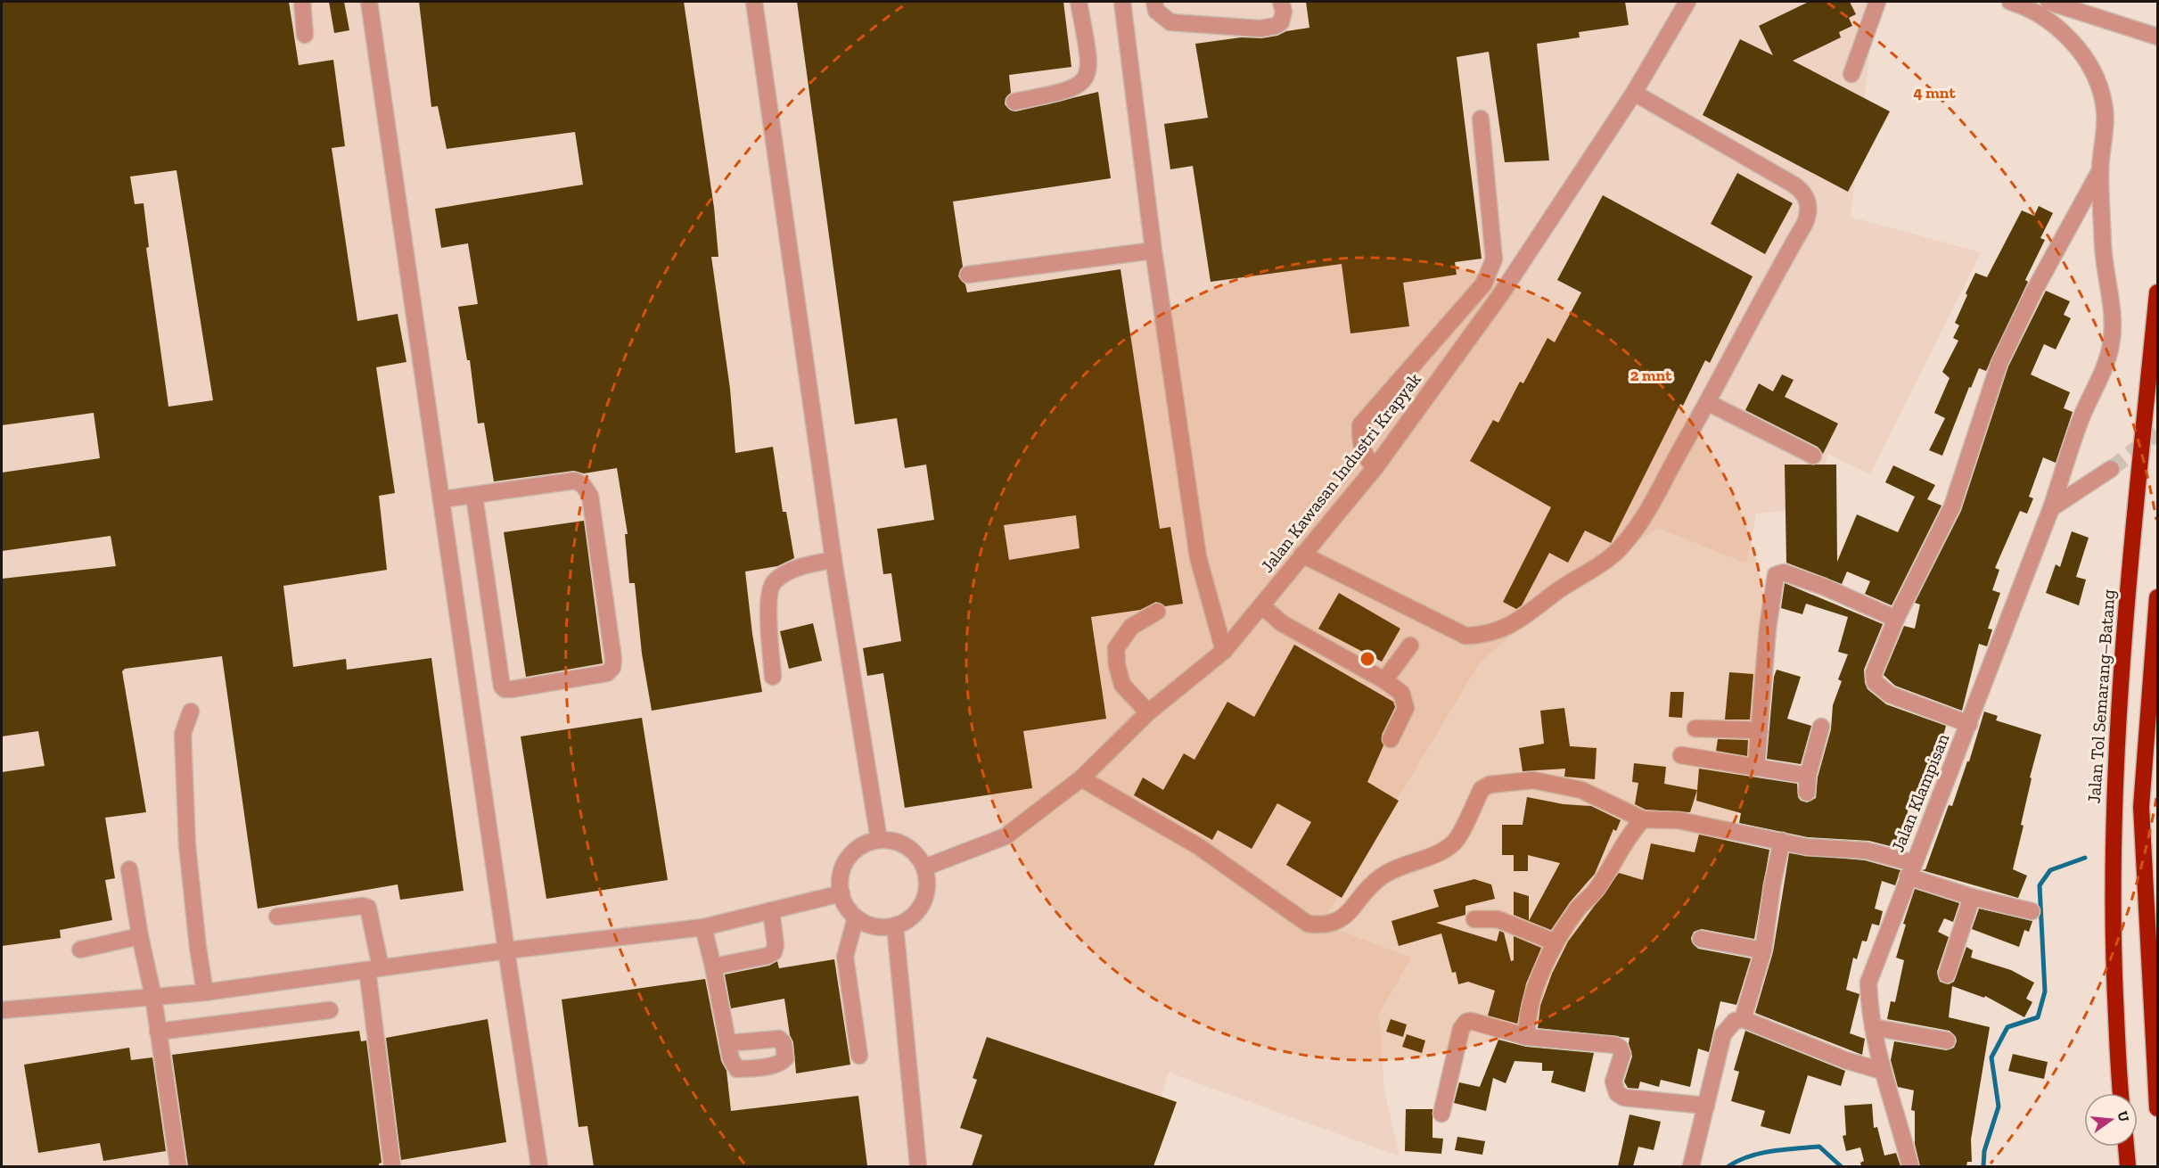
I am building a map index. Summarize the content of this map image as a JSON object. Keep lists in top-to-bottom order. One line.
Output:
{"streets":{"highway":["Jalan Tol Semarang–Batang"],"street":["Jalan Kawasan Industri Krapyak","Jalan Klampisan"]},"north":"right","rings":["4 mnt","2 mnt"]}
